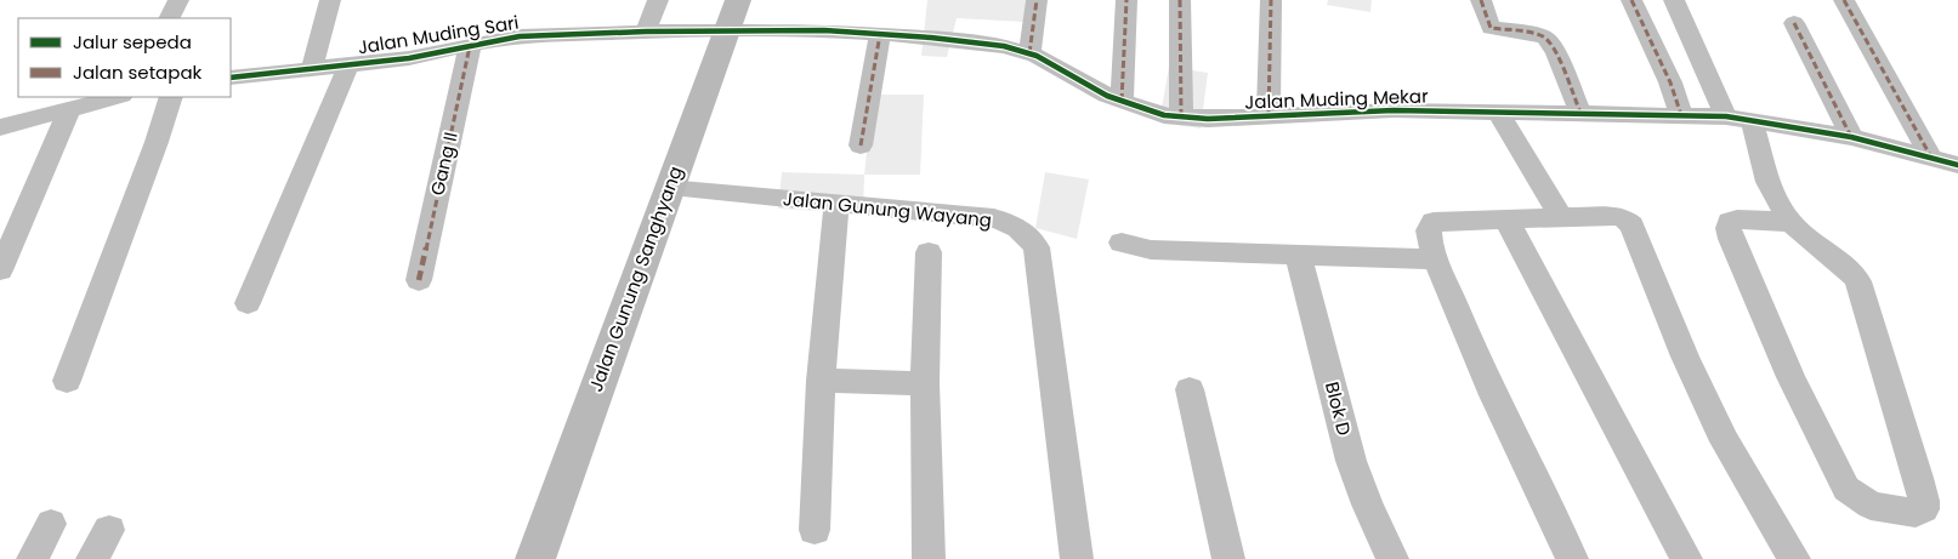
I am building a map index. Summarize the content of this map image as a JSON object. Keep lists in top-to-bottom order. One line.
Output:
{"streets":{"main road":["Jalan Gunung Sanghyang"],"street":["Jalan Muding Sari","Jalan Muding Mekar","Gang II","Jalan Gunung Wayang","Blok D"]},"crossings":[["Jalan Muding Sari","Jalan Muding Mekar"],["Jalan Muding Sari","Gang II"],["Jalan Muding Sari","Jalan Gunung Sanghyang"],["Jalan Muding Mekar","Jalan Gunung Sanghyang"],["Jalan Gunung Wayang","Jalan Gunung Sanghyang"]],"legend":["Jalur sepeda","Jalan setapak"]}
